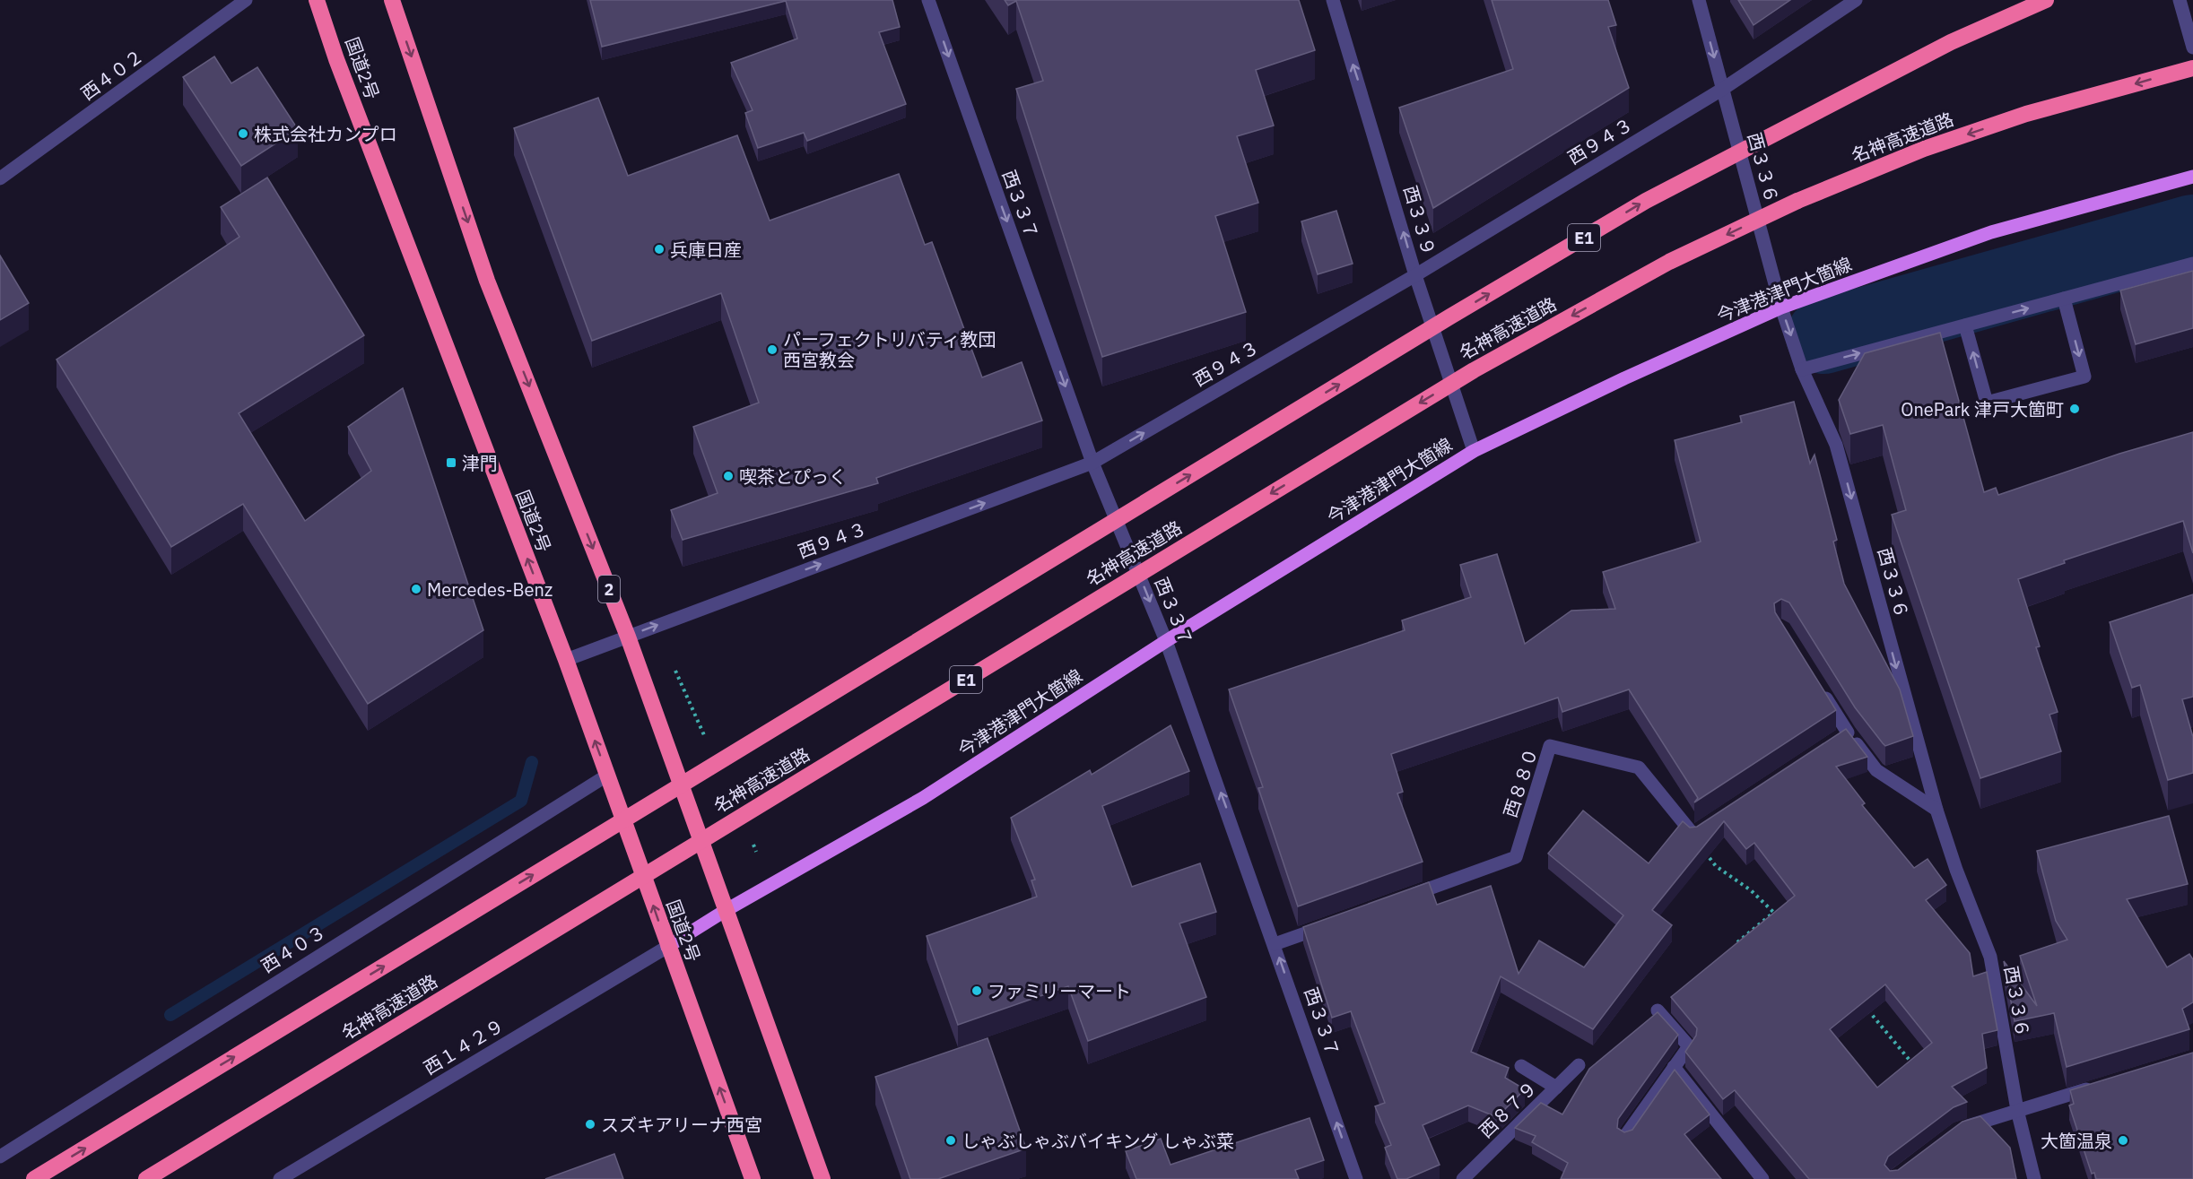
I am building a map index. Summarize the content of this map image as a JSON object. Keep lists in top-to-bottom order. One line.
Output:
{"streets":{"highway":["国道2号","名神高速道路","E1","2"],"main road":["今津港津門大箇線"],"street":["西４０２","西９４３","西３３６","西３３７","西３３９","西８８０","西４０３","西１４２９","西８７９"]},"crossings":[["国道2号","西９４３"],["国道2号","今津港津門大箇線"],["国道2号","西４０３"],["国道2号","西１４２９"],["西９４３","西３３６"],["西９４３","西３３７"],["西９４３","西３３９"],["西９４３","2"],["西３３６","今津港津門大箇線"],["西３３７","今津港津門大箇線"],["西３３９","今津港津門大箇線"],["今津港津門大箇線","2"],["今津港津門大箇線","西１４２９"]],"one_way":["西９４３","西３３６","西３３９"],"places":{"other":["株式会社カンプロ","兵庫日産","パーフェクトリバティ教団 西宮教会","OnePark 津戸大箇町","喫茶とぴっく","Mercedes-Benz","ファミリーマート","スズキアリーナ西宮","しゃぶしゃぶバイキング しゃぶ菜","大箇温泉"],"transit":["津門"]}}
